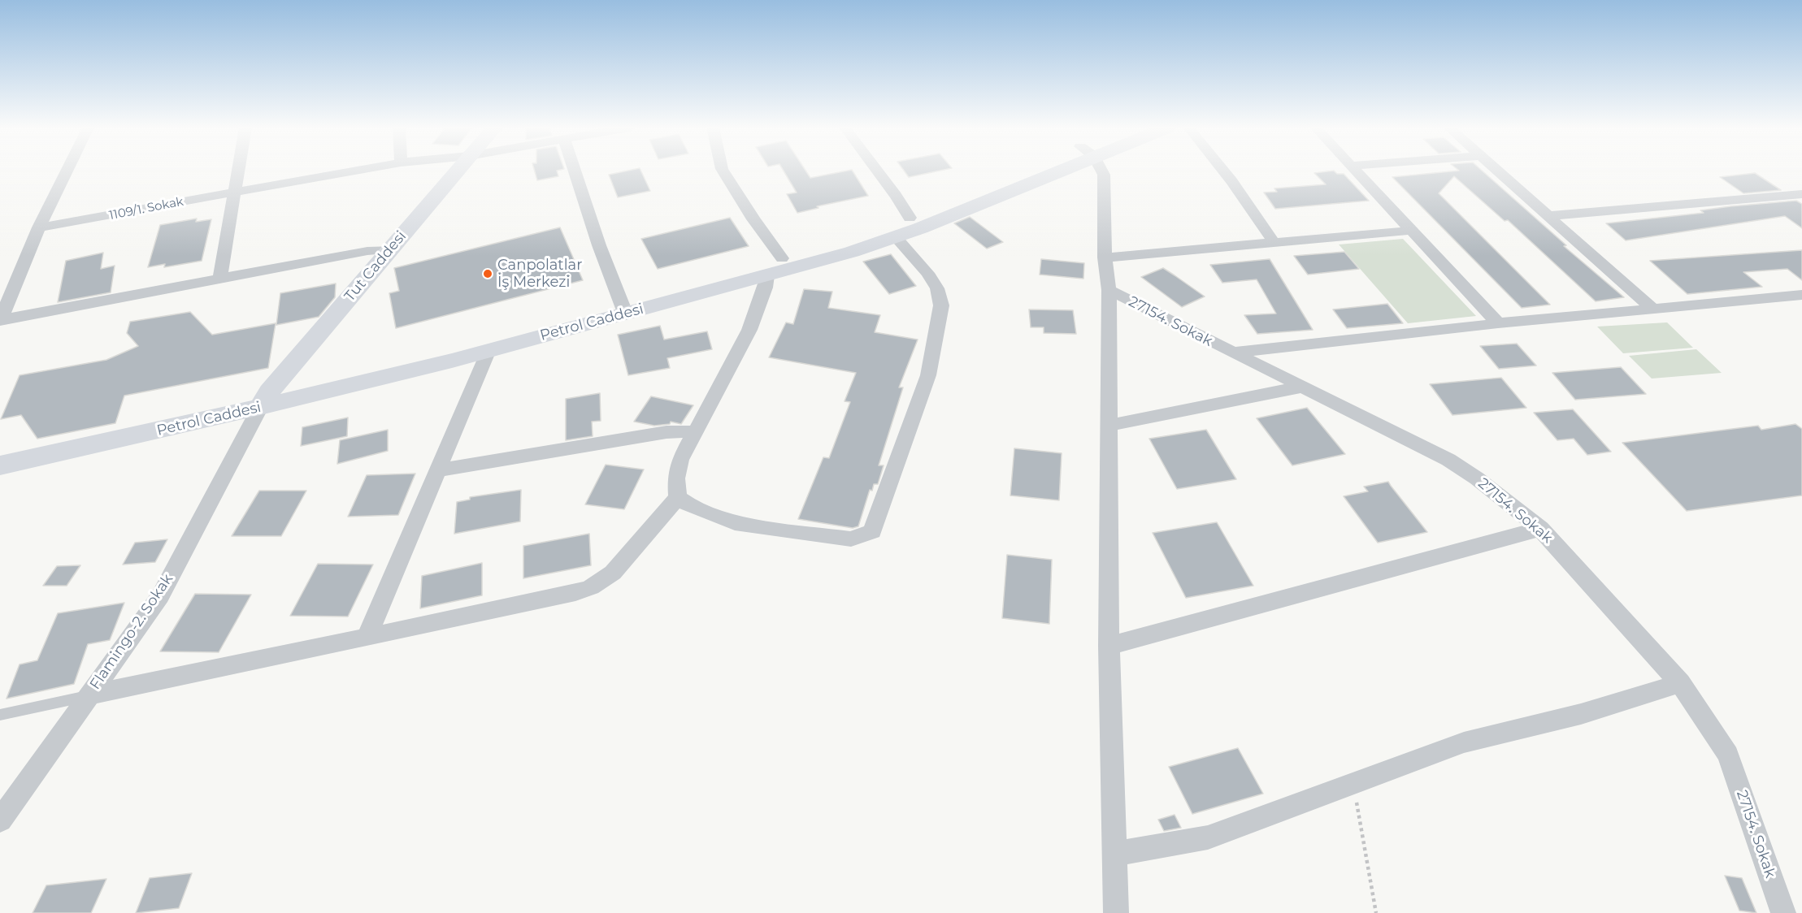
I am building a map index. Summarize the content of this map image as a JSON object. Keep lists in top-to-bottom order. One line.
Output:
{"streets":{"main road":["Tut Caddesi","Petrol Caddesi"],"street":["1109/1. Sokak","27154. Sokak","Flamingo-2. Sokak"]},"crossings":[["Tut Caddesi","Petrol Caddesi"],["Tut Caddesi","Flamingo-2. Sokak"],["Petrol Caddesi","Flamingo-2. Sokak"]],"places":["Canpolatlar İş Merkezi"]}
